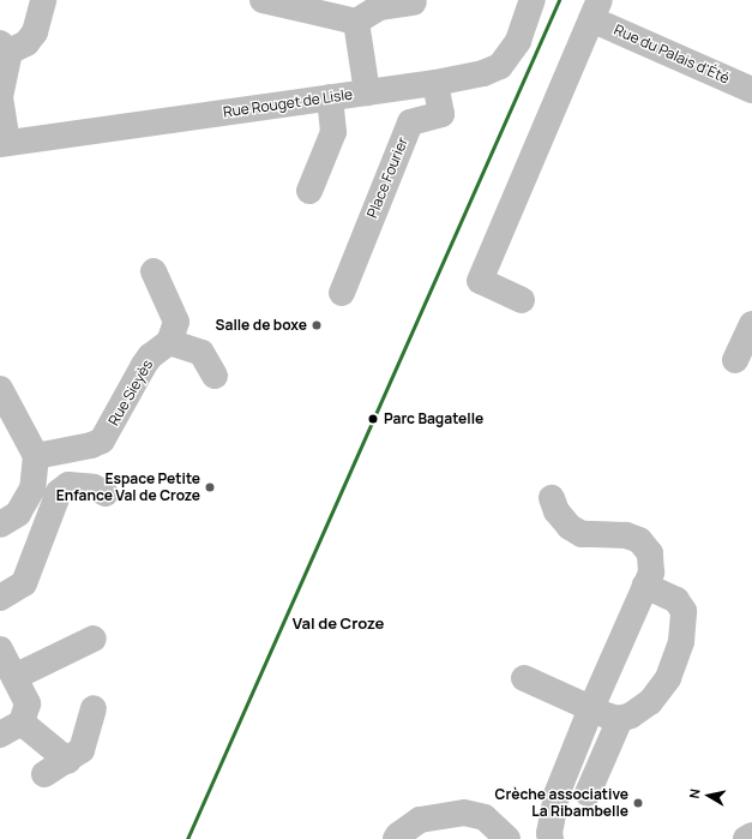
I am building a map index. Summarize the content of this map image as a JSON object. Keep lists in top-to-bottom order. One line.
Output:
{"streets":{"street":["Rue du Palais d'Été","Rue Rouget de Lisle","Place Fourier","Rue Sieyès"]},"crossings":[["Rue Rouget de Lisle","Place Fourier"]],"districts":["Val de Croze"],"places":["Salle de boxe","Parc Bagatelle","Espace Petite Enfance Val de Croze","Crèche associative La Ribambelle"],"north":"left"}
